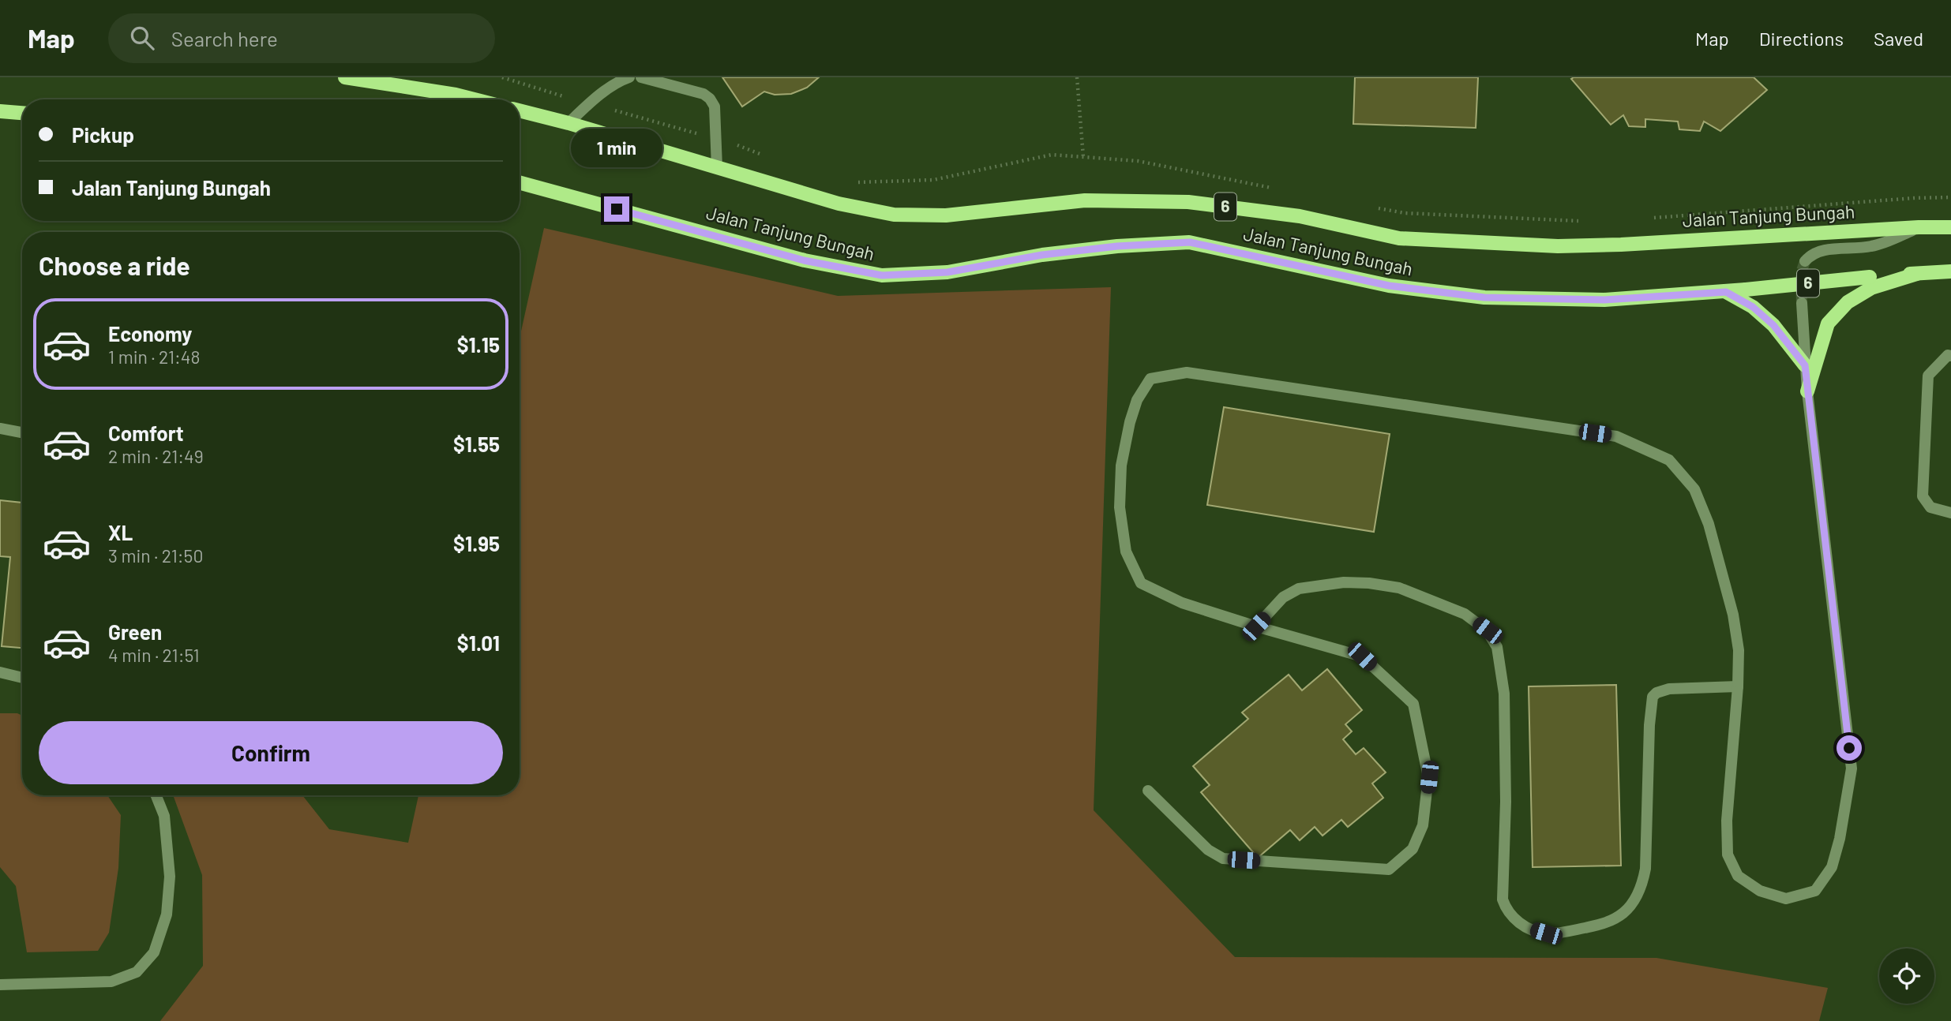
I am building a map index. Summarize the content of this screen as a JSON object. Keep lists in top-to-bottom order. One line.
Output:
{"streets":{"main road":["6","Jalan Tanjung Bungah"]},"page":{"header":"Map","search":"Search here","nav":["Map","Directions","Saved"],"banner":["Pickup","Jalan Tanjung Bungah"],"bubble":"1 min","heading":"Choose a ride","list":[{"name":"Economy","note":"1 min · 21:48","value":"$1.15"},{"name":"Comfort","note":"2 min · 21:49","value":"$1.55"},{"name":"XL","note":"3 min · 21:50","value":"$1.95"},{"name":"Green","note":"4 min · 21:51","value":"$1.01"}],"buttons":"Confirm"}}
